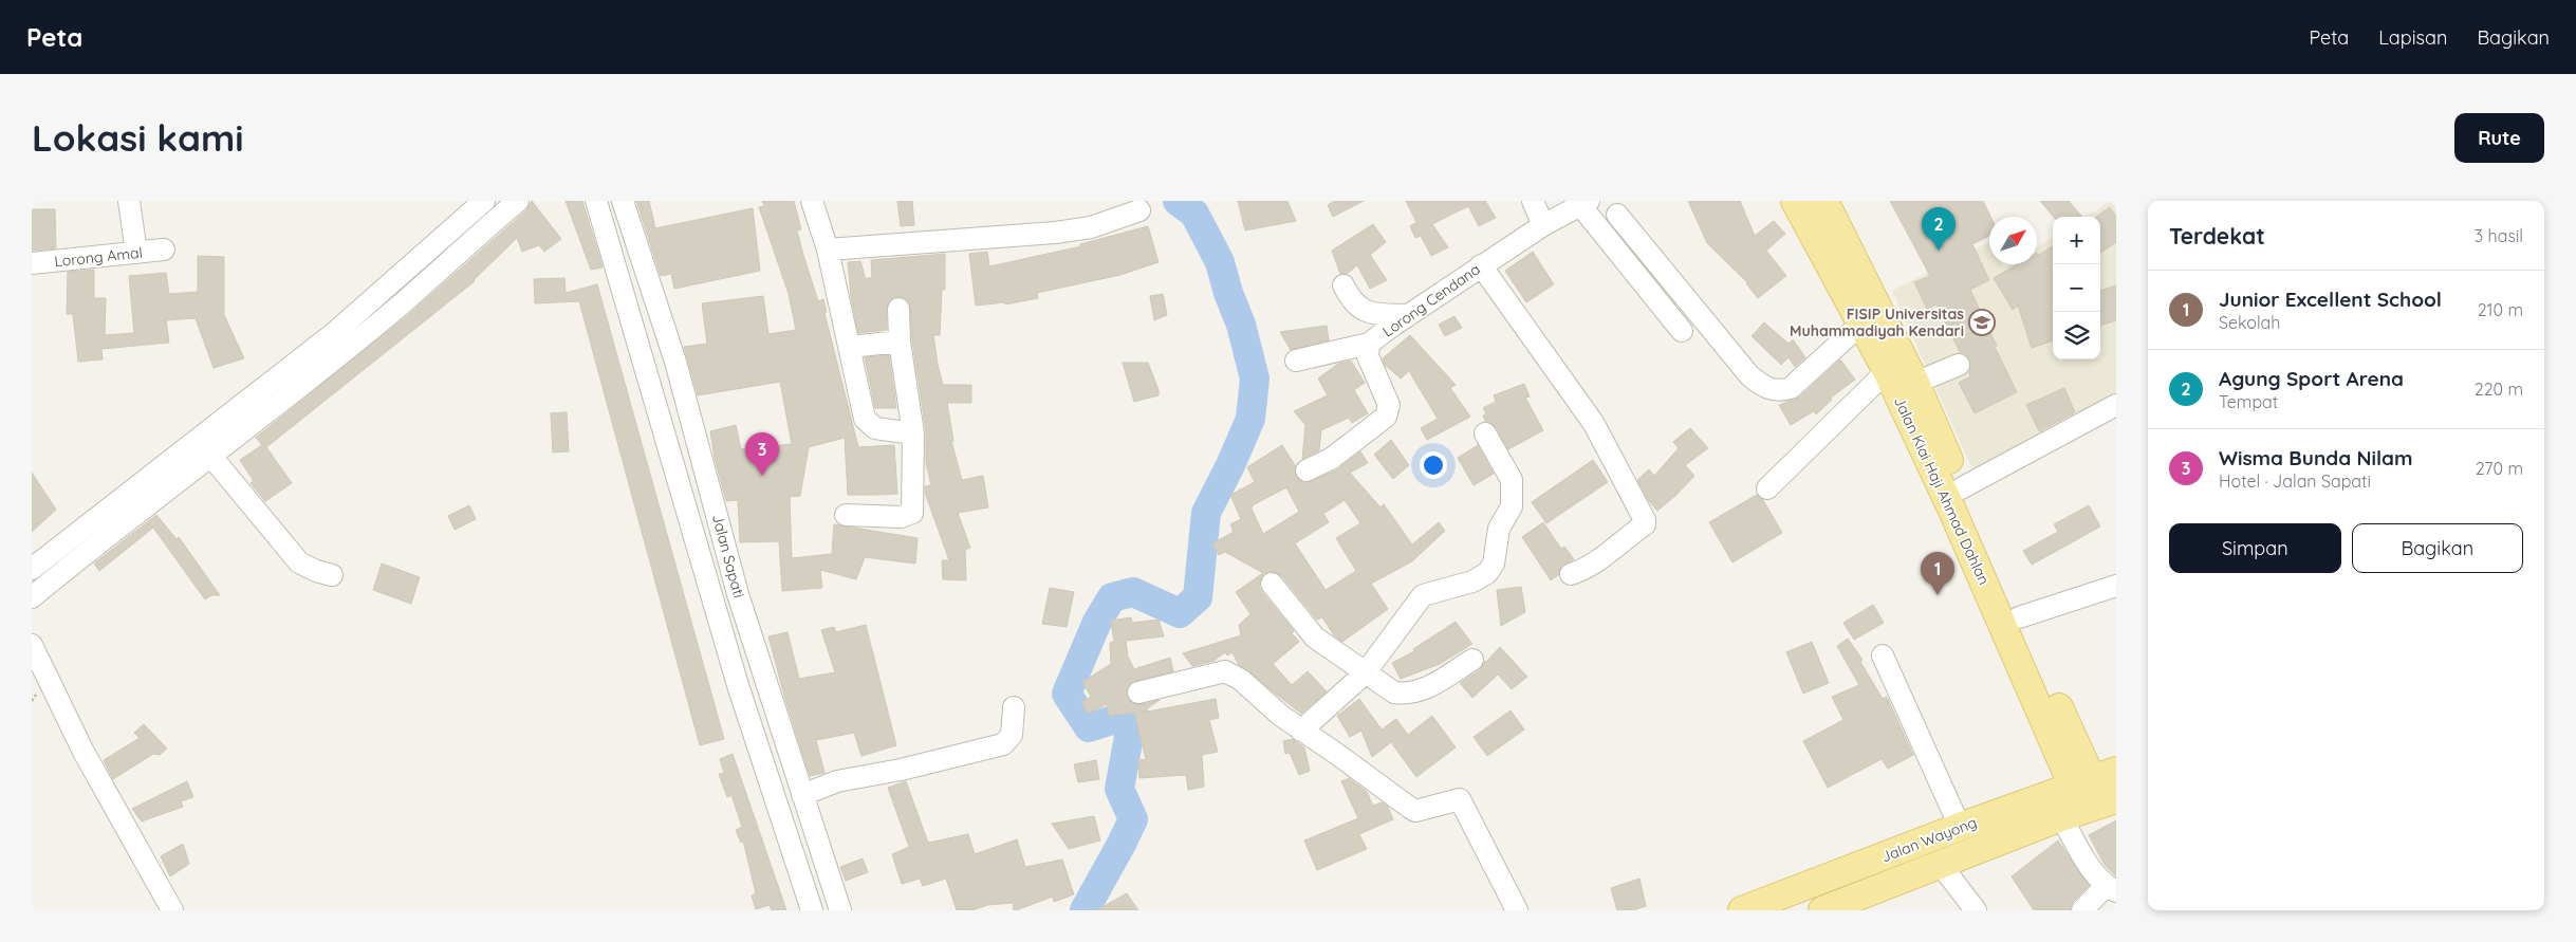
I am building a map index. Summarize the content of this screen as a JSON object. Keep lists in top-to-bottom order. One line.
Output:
{"streets":{"main road":["Jalan Kiai Haji Ahmad Dahlan","Jalan Wayong"],"street":["Lorong Amal","Lorong Cendana","Jalan Sapati"]},"crossings":[["Jalan Kiai Haji Ahmad Dahlan","Jalan Wayong"]],"places":{"school or university":["FISIP Universitas Muhammadiyah Kendari"]},"north":"top right","page":{"header":"Peta","nav":["Peta","Lapisan","Bagikan"],"buttons":["Rute",["Simpan","Bagikan"]],"title":"Lokasi kami","heading":["Terdekat","3 hasil"],"pins":["2","3","1"],"map_buttons":["+","−"],"list":[{"mark":"1","name":"Junior Excellent School","note":"Sekolah","value":"210 m"},{"mark":"2","name":"Agung Sport Arena","note":"Tempat","value":"220 m"},{"mark":"3","name":"Wisma Bunda Nilam","note":"Hotel · Jalan Sapati","value":"270 m"}]}}
